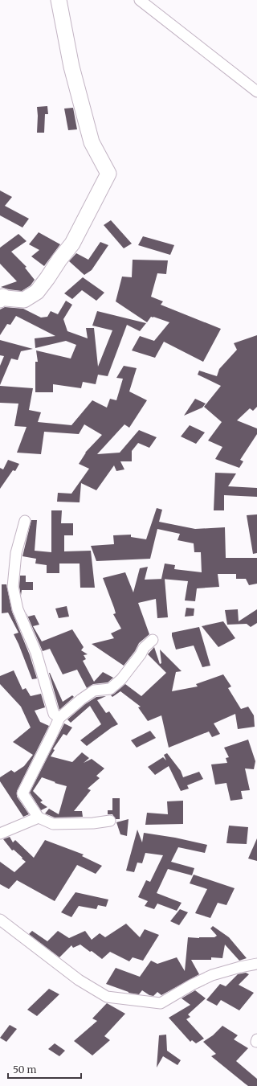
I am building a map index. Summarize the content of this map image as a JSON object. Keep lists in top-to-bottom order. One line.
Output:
{"scale_bar":"50 m"}
